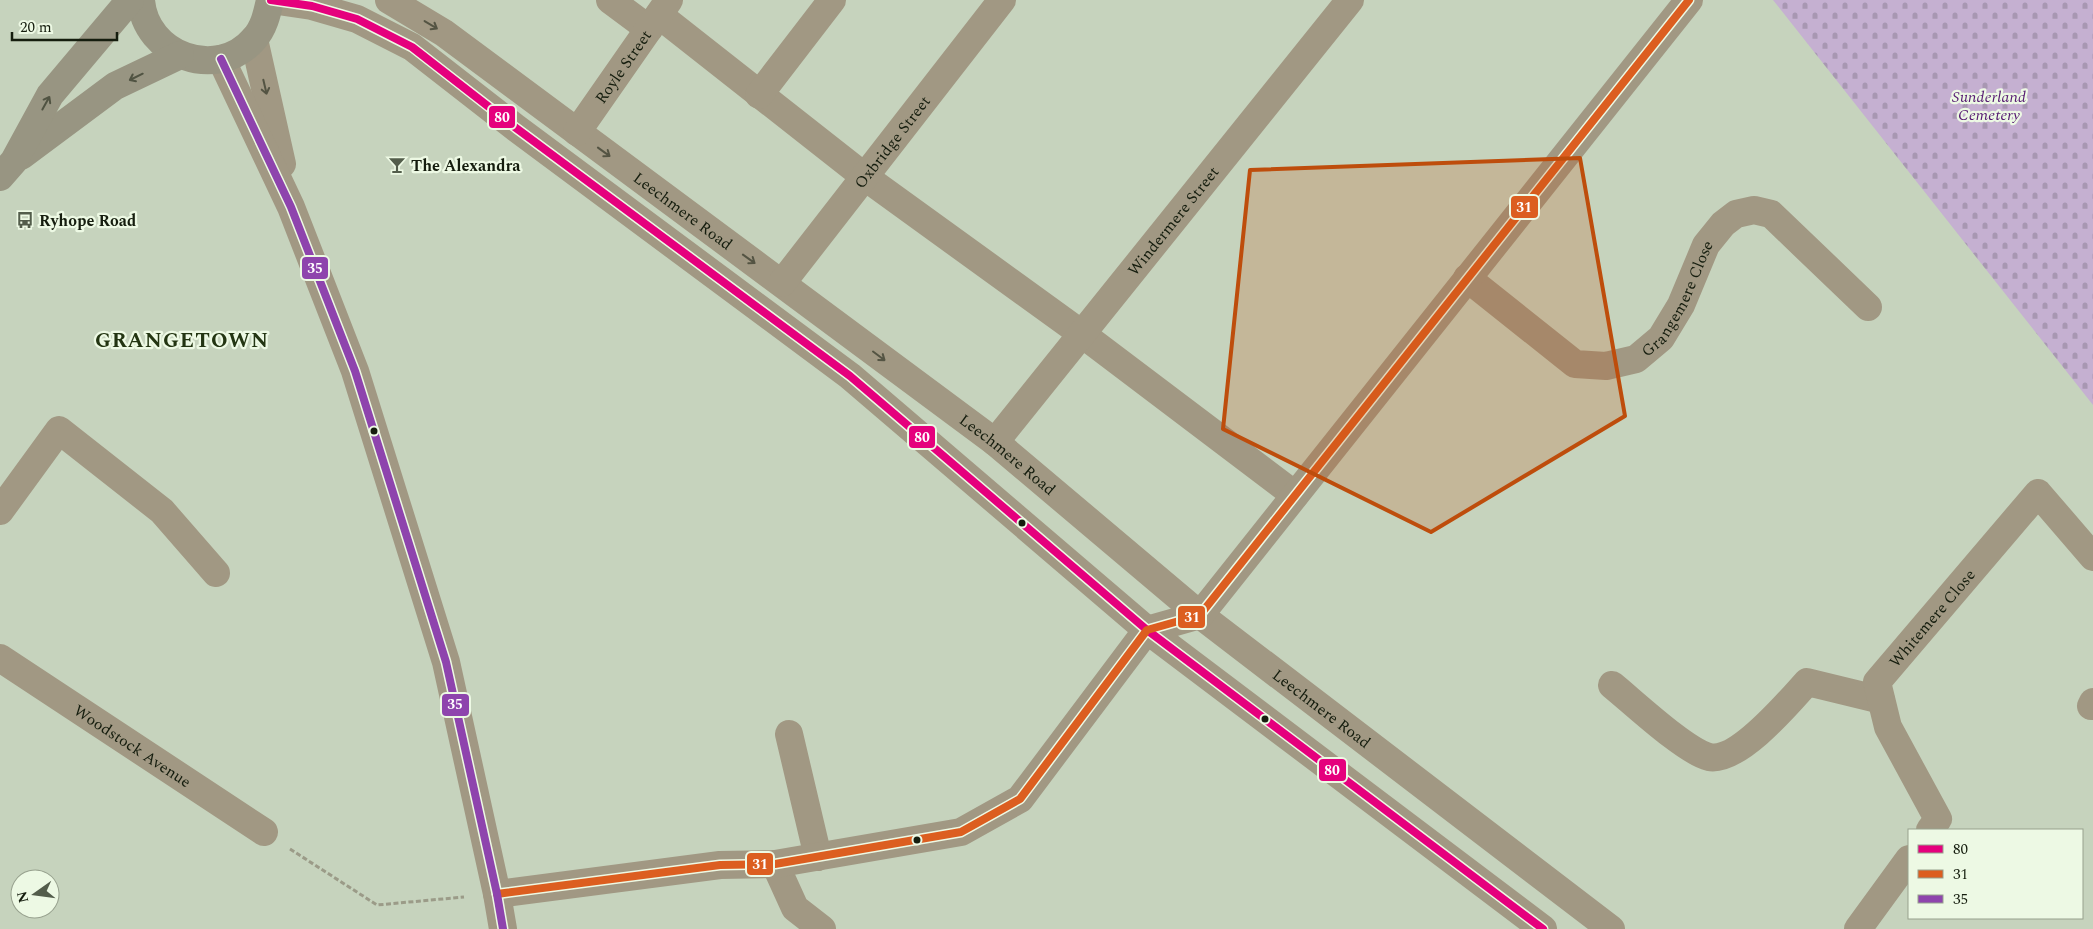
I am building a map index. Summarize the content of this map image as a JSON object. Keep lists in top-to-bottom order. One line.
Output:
{"streets":{"street":["Royle Street","Oxbridge Street","Leechmere Road","Windermere Street","Grangemere Close","Whitemere Close","Woodstock Avenue"]},"crossings":[["Royle Street","Leechmere Road"],["Oxbridge Street","Leechmere Road"],["Leechmere Road","Windermere Street"]],"districts":["GRANGETOWN"],"parks":["Sunderland Cemetery"],"places":{"bar":["The Alexandra"],"bus stop":["Ryhope Road"]},"lines":["transit line 80","transit line 31","transit line 35"],"legend":["80","31","35"],"scale_bar":"20 m","north":"left"}
